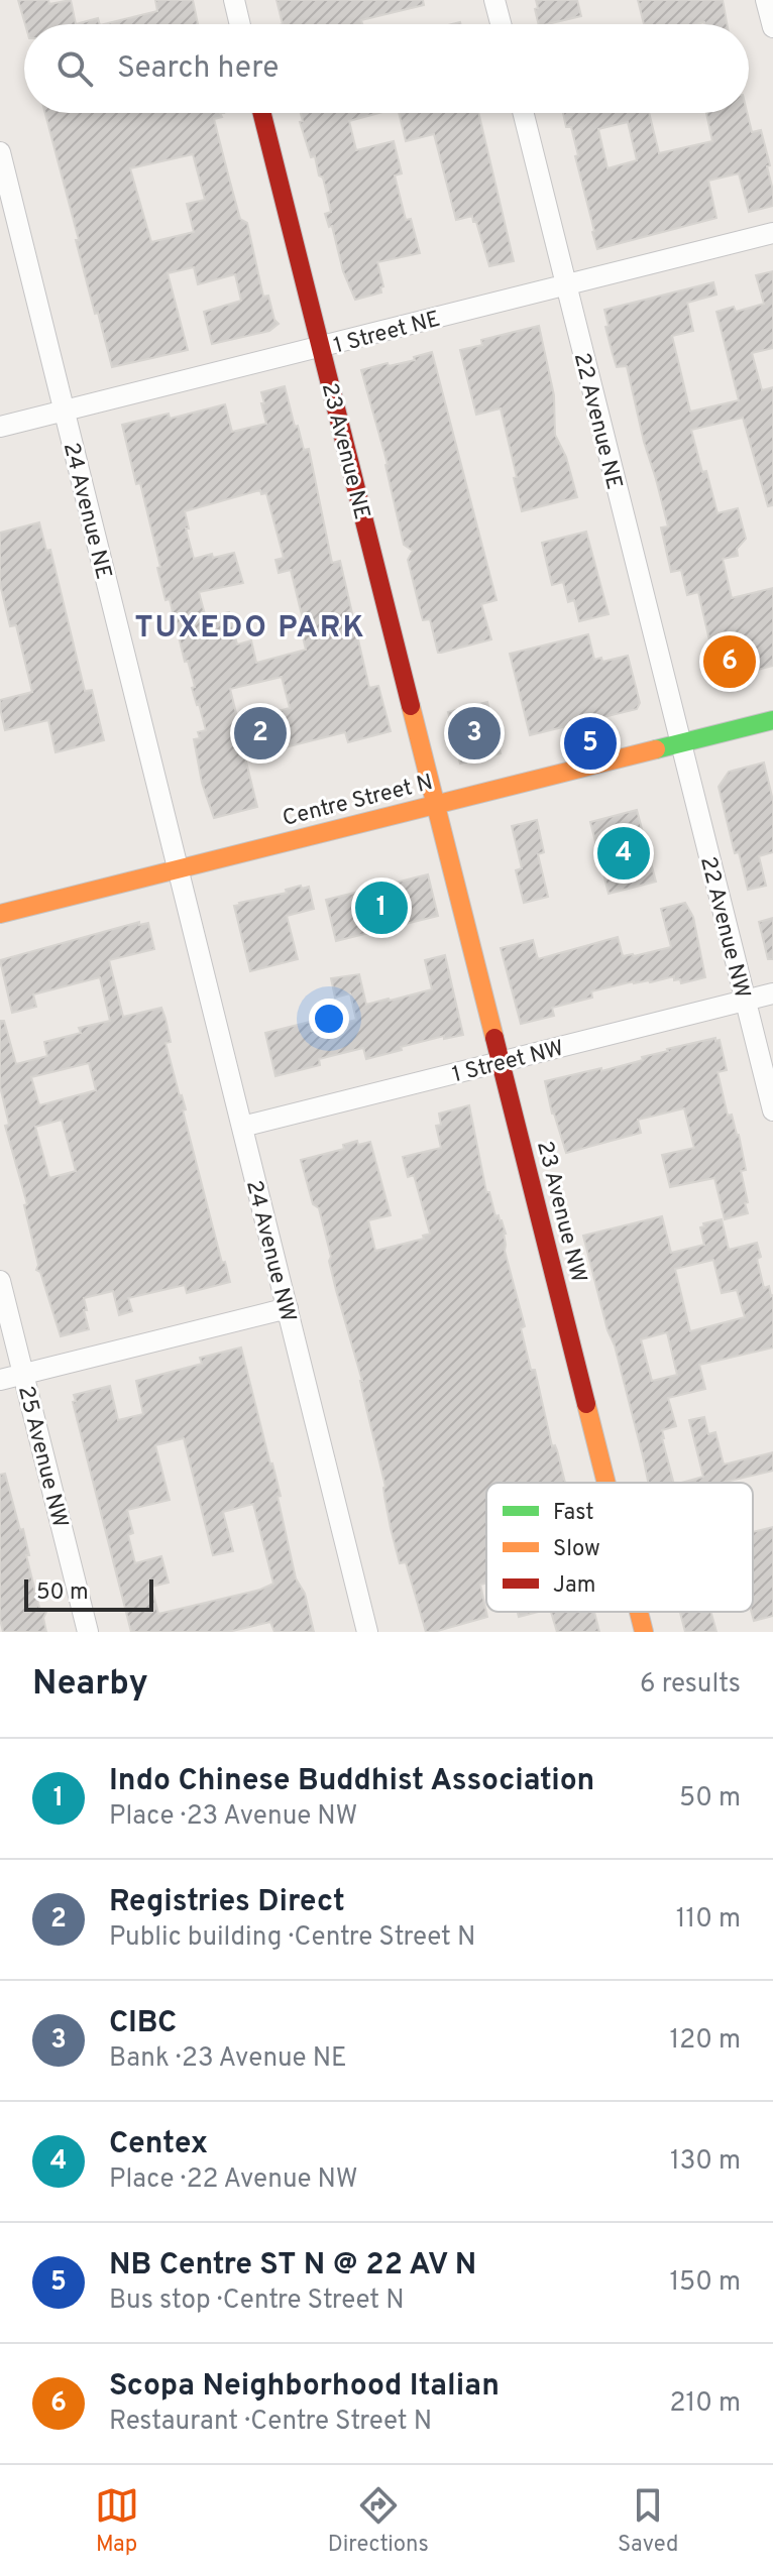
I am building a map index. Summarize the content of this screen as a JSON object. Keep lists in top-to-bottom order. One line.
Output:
{"streets":{"street":["1 Street NE","22 Avenue NE","23 Avenue NE","24 Avenue NE","Centre Street N","22 Avenue NW","1 Street NW","23 Avenue NW","24 Avenue NW","25 Avenue NW"]},"crossings":[["1 Street NE","22 Avenue NE"],["1 Street NE","23 Avenue NE"],["1 Street NE","24 Avenue NE"],["22 Avenue NE","Centre Street N"],["22 Avenue NE","22 Avenue NW"],["23 Avenue NE","Centre Street N"],["23 Avenue NE","23 Avenue NW"],["24 Avenue NE","Centre Street N"],["24 Avenue NE","24 Avenue NW"],["Centre Street N","22 Avenue NW"],["Centre Street N","23 Avenue NW"],["Centre Street N","24 Avenue NW"],["22 Avenue NW","1 Street NW"],["1 Street NW","23 Avenue NW"],["1 Street NW","24 Avenue NW"]],"districts":["TUXEDO PARK"],"legend":["Fast","Slow","Jam"],"scale_bar":"50 m","page":{"search":"Search here","pins":["6","2","3","5","4","1"],"scale":"50 m","heading":["Nearby","6 results"],"list":[{"mark":"1","name":"Indo Chinese Buddhist Association","note":"Place · 23 Avenue NW","value":"50 m"},{"mark":"2","name":"Registries Direct","note":"Public building · Centre Street N","value":"110 m"},{"mark":"3","name":"CIBC","note":"Bank · 23 Avenue NE","value":"120 m"},{"mark":"4","name":"Centex","note":"Place · 22 Avenue NW","value":"130 m"},{"mark":"5","name":"NB Centre ST N @ 22 AV N","note":"Bus stop · Centre Street N","value":"150 m"},{"mark":"6","name":"Scopa Neighborhood Italian","note":"Restaurant · Centre Street N","value":"210 m"}],"nav":["Map","Directions","Saved"]}}
